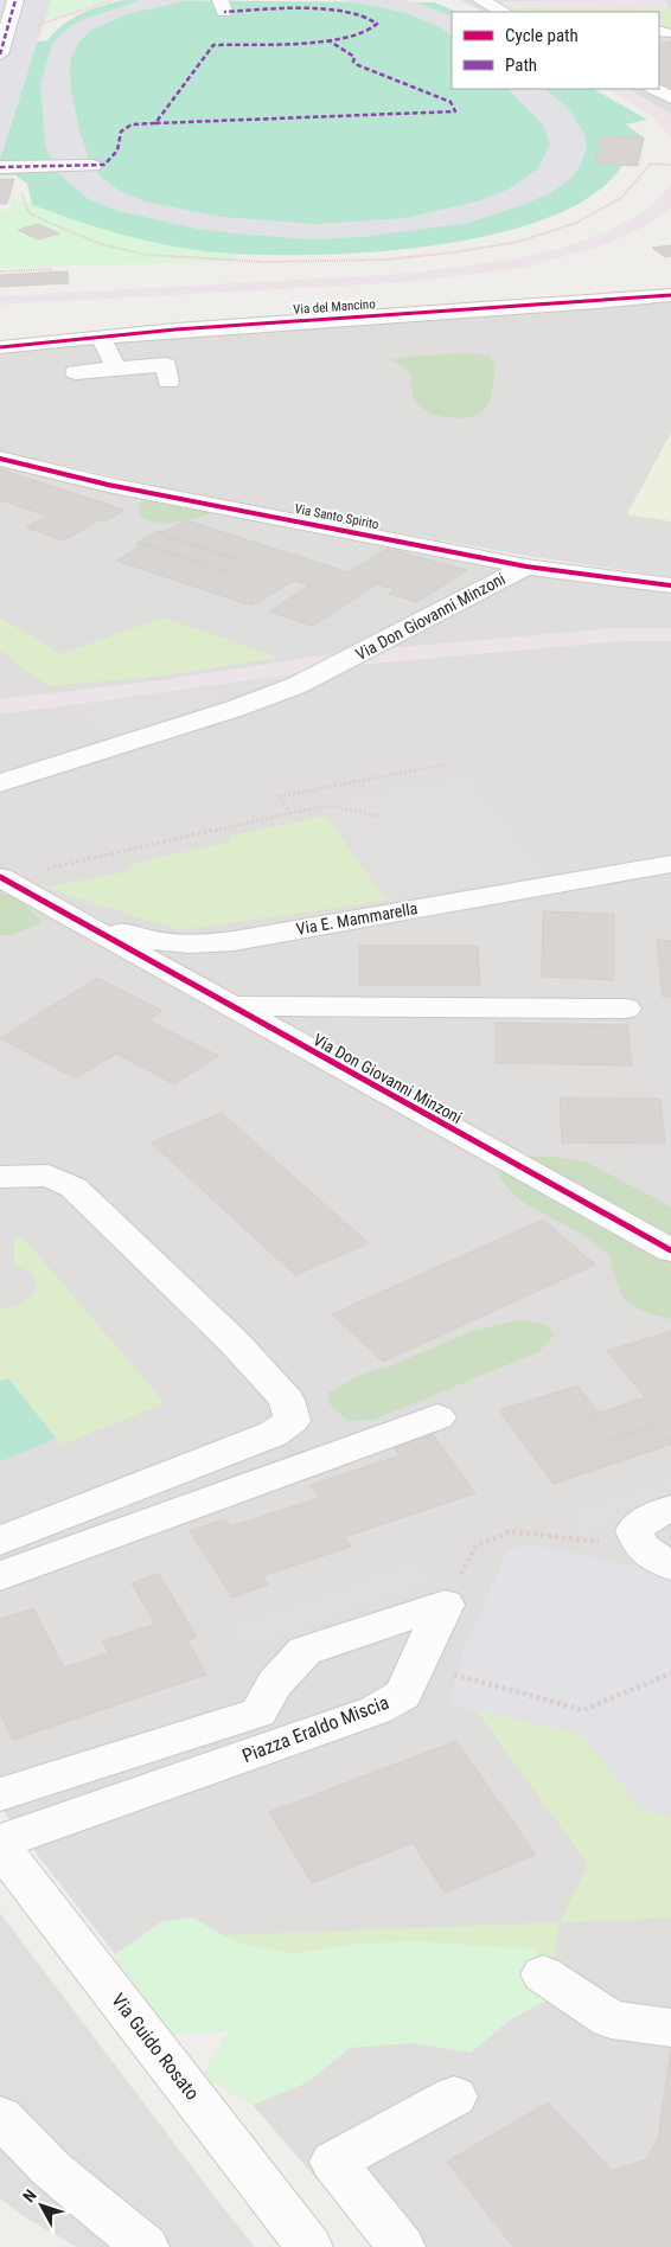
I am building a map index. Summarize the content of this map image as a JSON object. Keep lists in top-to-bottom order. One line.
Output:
{"streets":{"street":["Via del Mancino","Via Santo Spirito","Via Don Giovanni Minzoni","Via E. Mammarella","Piazza Eraldo Miscia","Via Guido Rosato"]},"crossings":[["Via Santo Spirito","Via Don Giovanni Minzoni"],["Via Don Giovanni Minzoni","Via E. Mammarella"],["Piazza Eraldo Miscia","Via Guido Rosato"]],"legend":["Cycle path","Path"],"north":"top left"}
